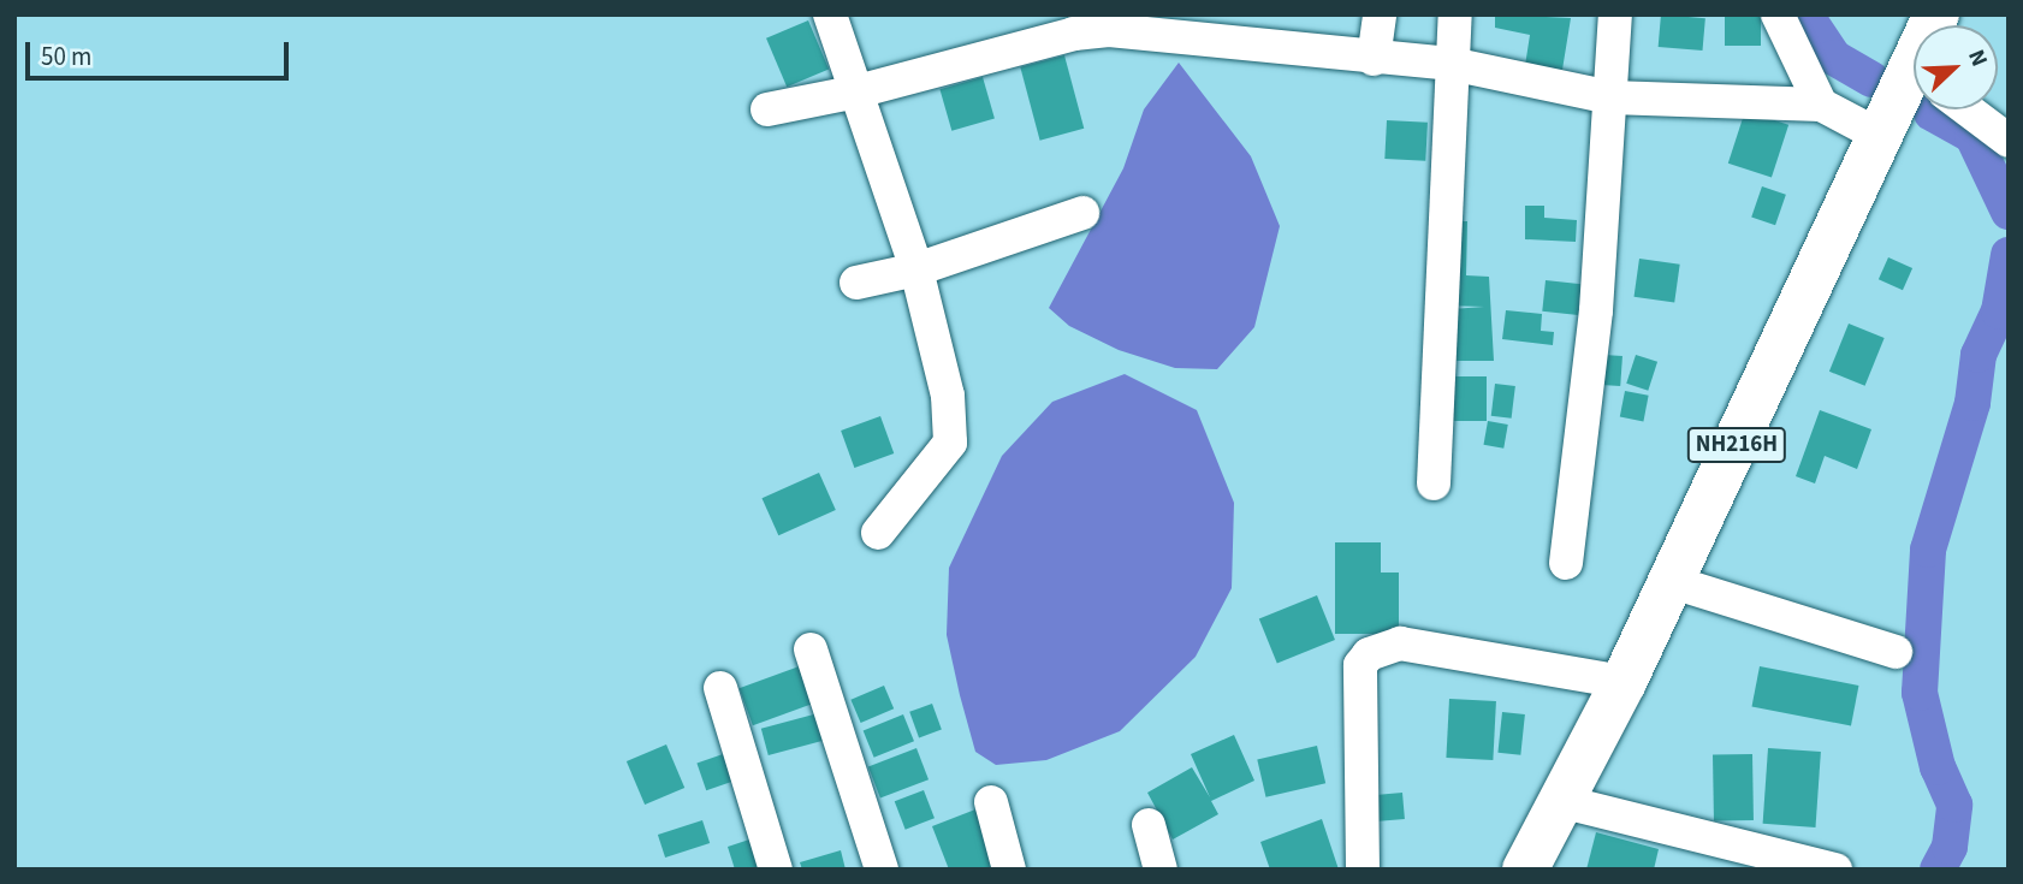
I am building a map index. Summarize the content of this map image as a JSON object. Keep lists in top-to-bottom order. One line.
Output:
{"streets":{"highway":["NH216H"]},"scale_bar":"50 m","north":"top right"}
